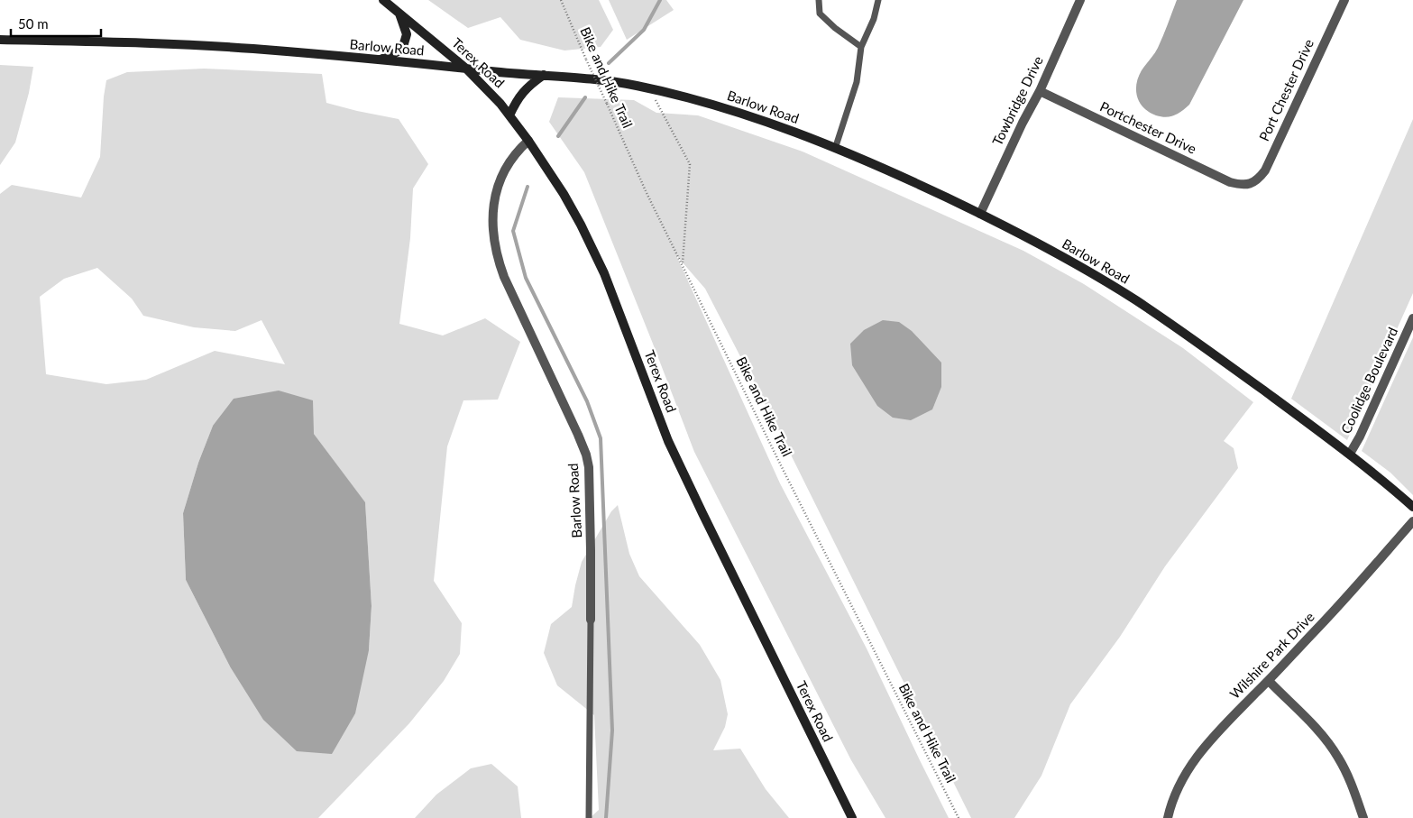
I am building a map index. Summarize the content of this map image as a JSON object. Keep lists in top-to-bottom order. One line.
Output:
{"streets":{"street":["Barlow Road","Terex Road","Port Chester Drive","Towbridge Drive","Portchester Drive","Coolidge Boulevard","Wilshire Park Drive"],"path":["Bike and Hike Trail"]},"crossings":[["Barlow Road","Terex Road"],["Barlow Road","Towbridge Drive"],["Barlow Road","Coolidge Boulevard"],["Port Chester Drive","Portchester Drive"],["Towbridge Drive","Portchester Drive"]],"scale_bar":"50 m"}
